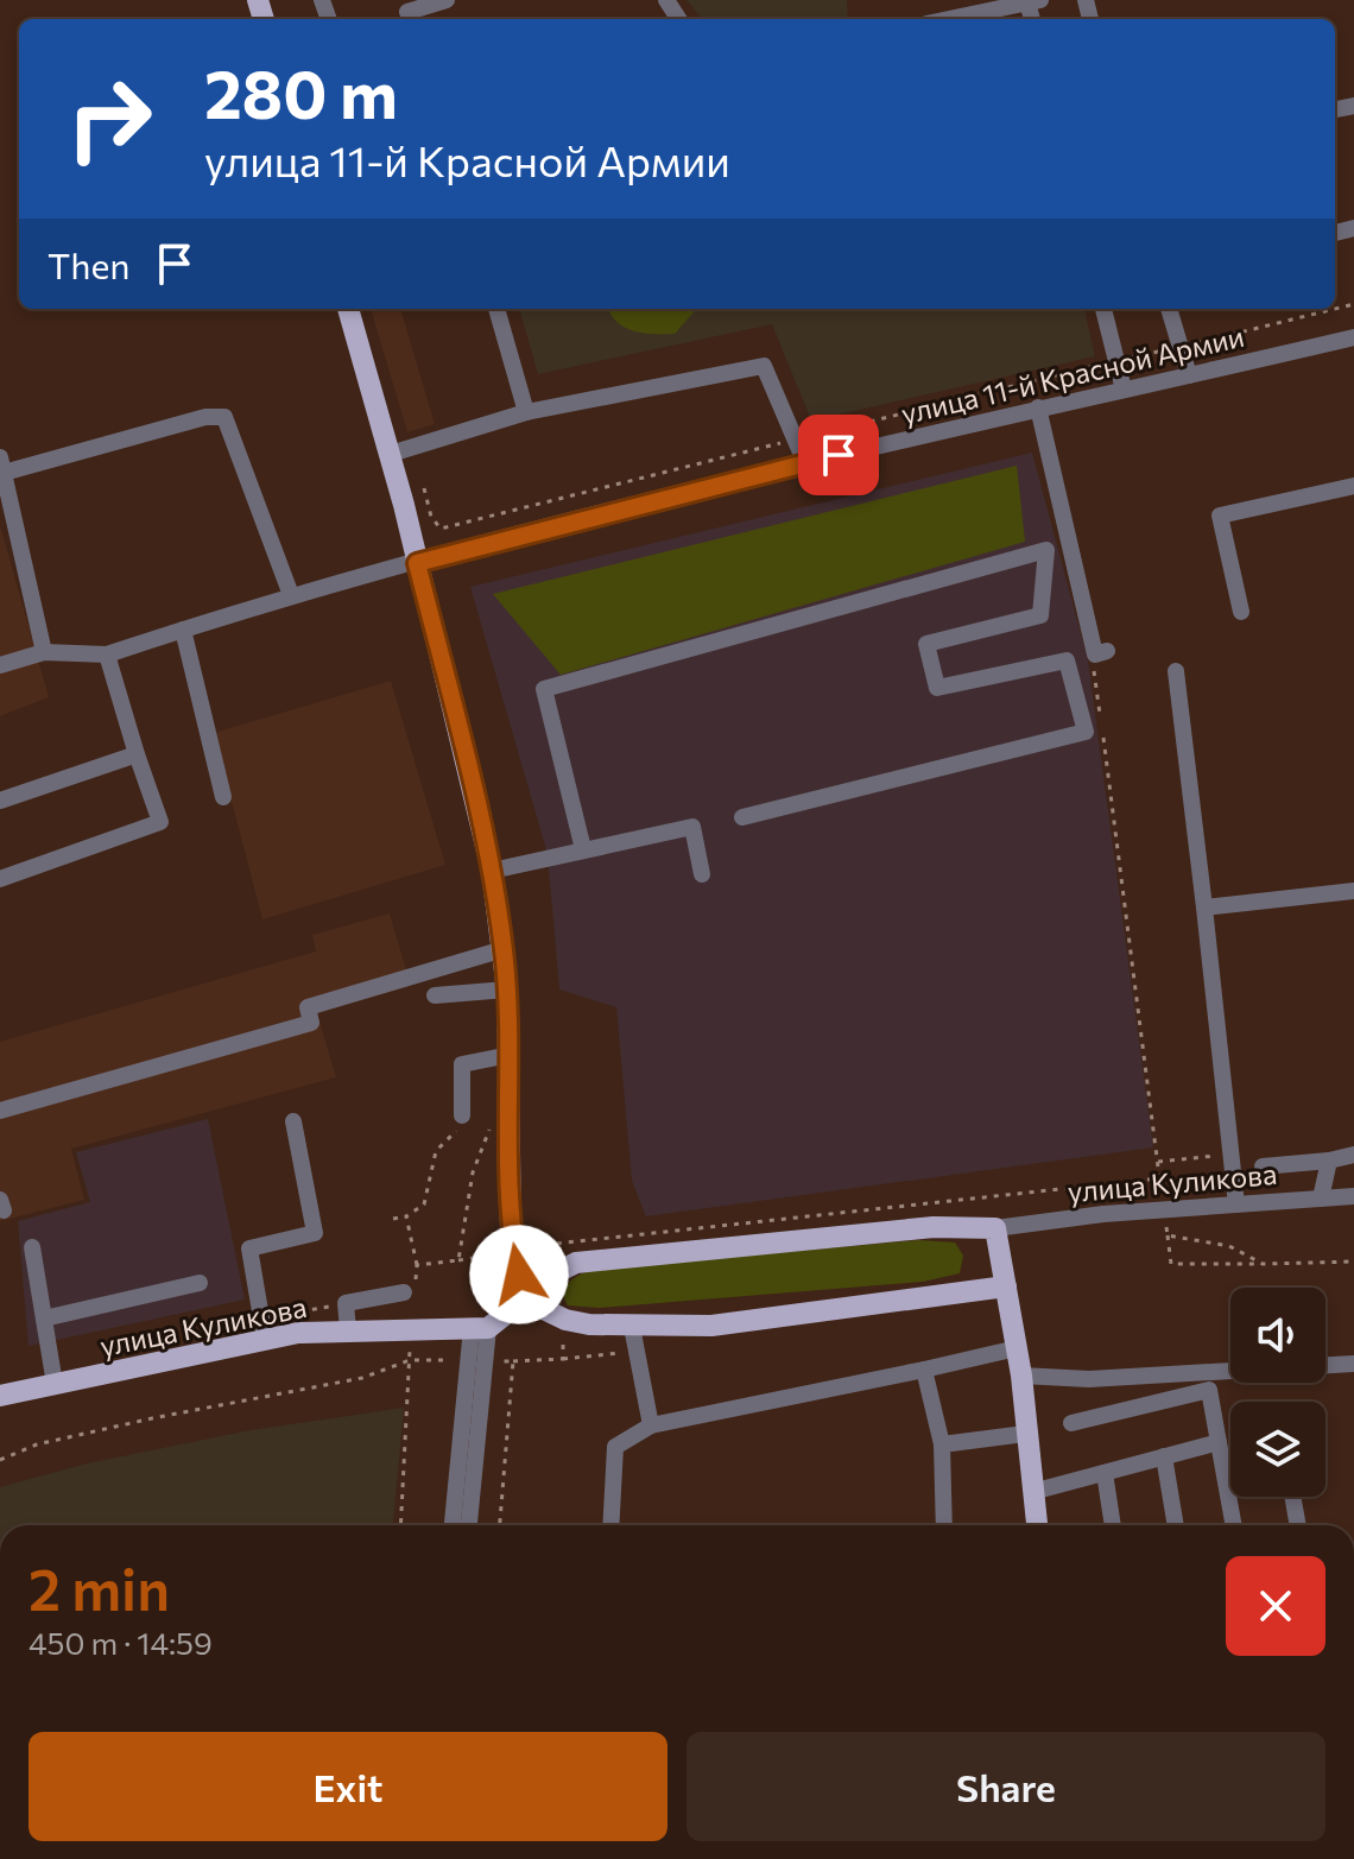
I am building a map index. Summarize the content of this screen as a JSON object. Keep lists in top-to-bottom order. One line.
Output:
{"streets":{"main road":["улица Куликова"],"street":["улица 11-й Красной Армии"]},"page":{"turn":["280 m","улица 11-й Красной Армии"],"then":"Then","heading":["2 min","450 m · 14:59"],"buttons":["Exit","Share"]}}
